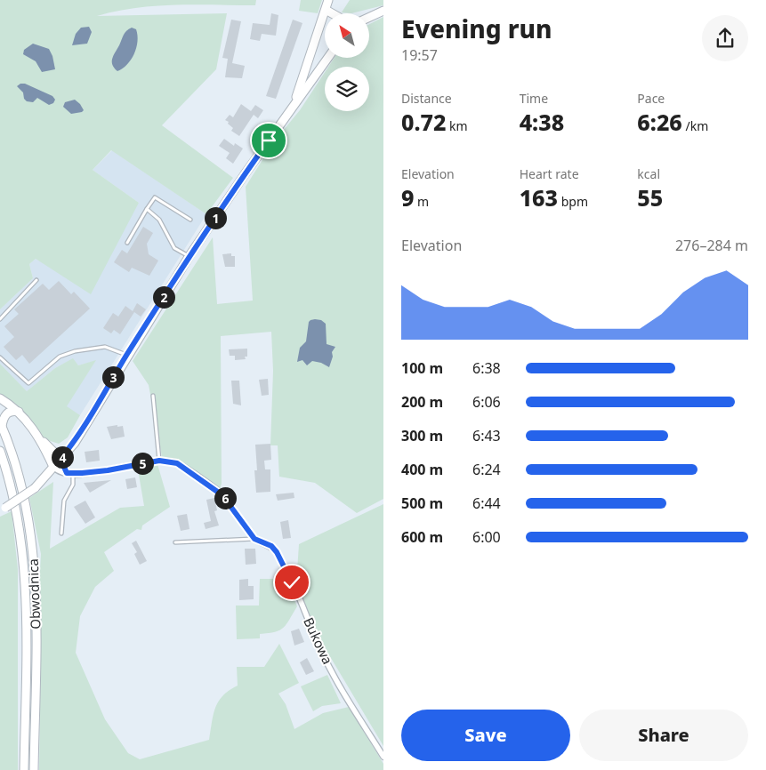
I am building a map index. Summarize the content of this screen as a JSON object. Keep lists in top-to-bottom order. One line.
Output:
{"streets":{"main road":["Obwodnica"],"street":["Bukowa"]},"north":"top left","page":{"heading":["Evening run","19:57"],"stats":[["Distance","0.72 km"],["Time","4:38"],["Pace","6:26 /km"],["Elevation","9 m"],["Heart rate","163 bpm"],["kcal","55"]],"pins":["1","2","3","4","5","6"],"chart":["Elevation","276–284 m"],"list":[{"name":"100 m","note":"6:38"},{"name":"200 m","note":"6:06"},{"name":"300 m","note":"6:43"},{"name":"400 m","note":"6:24"},{"name":"500 m","note":"6:44"},{"name":"600 m","note":"6:00"}],"buttons":["Save","Share"]}}
